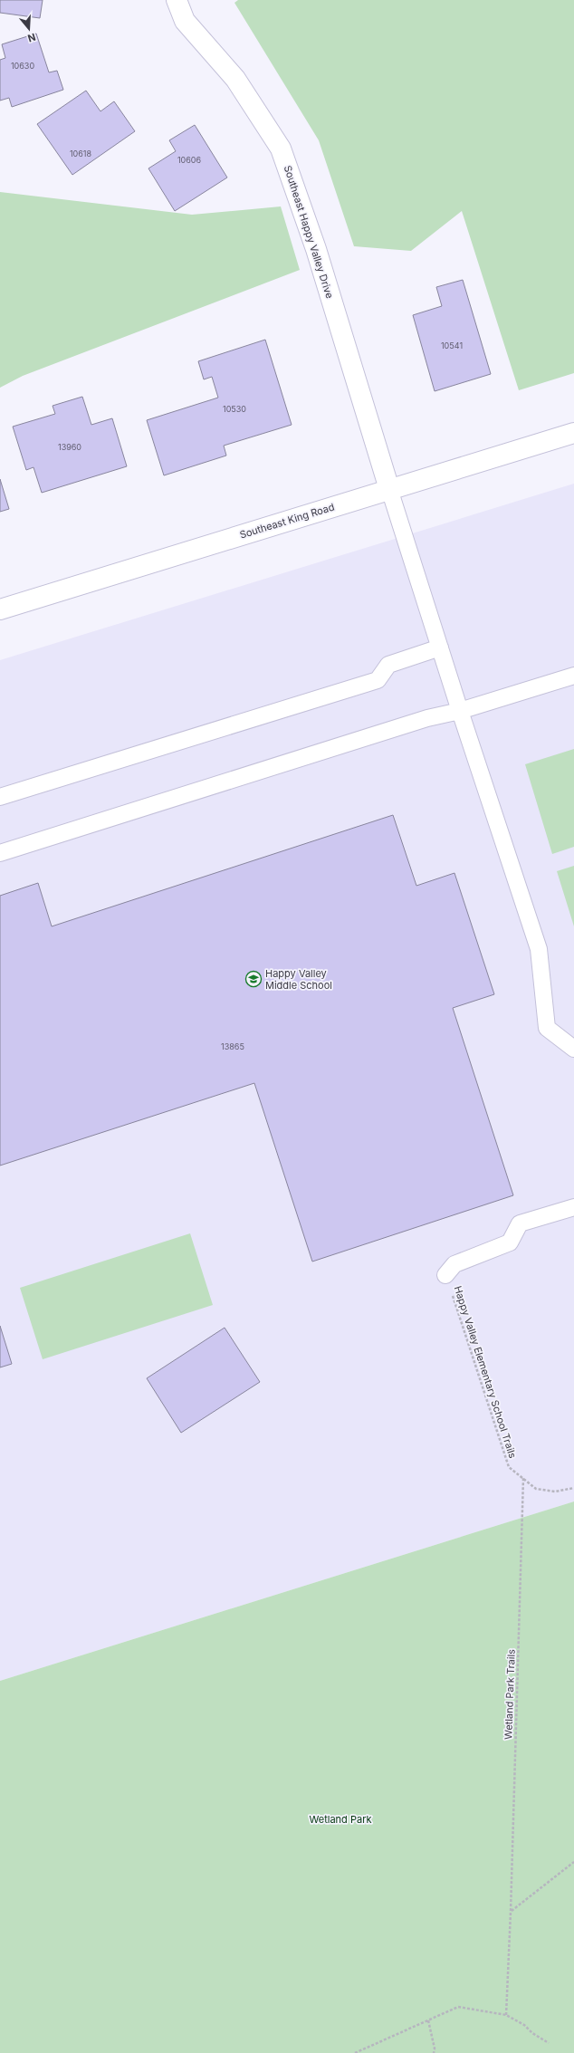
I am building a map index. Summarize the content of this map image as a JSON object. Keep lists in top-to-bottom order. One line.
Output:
{"streets":{"main road":["Southeast Happy Valley Drive","Southeast King Road"],"path":["Happy Valley Elementary School Trails","Wetland Park Trails"]},"crossings":[["Southeast Happy Valley Drive","Southeast King Road"],["Happy Valley Elementary School Trails","Wetland Park Trails"]],"parks":["Wetland Park"],"places":{"school or university":["Happy Valley Middle School"]},"house_numbers":["10630","10618","10606","10541","10530","13960","13865"],"north":"bottom"}
